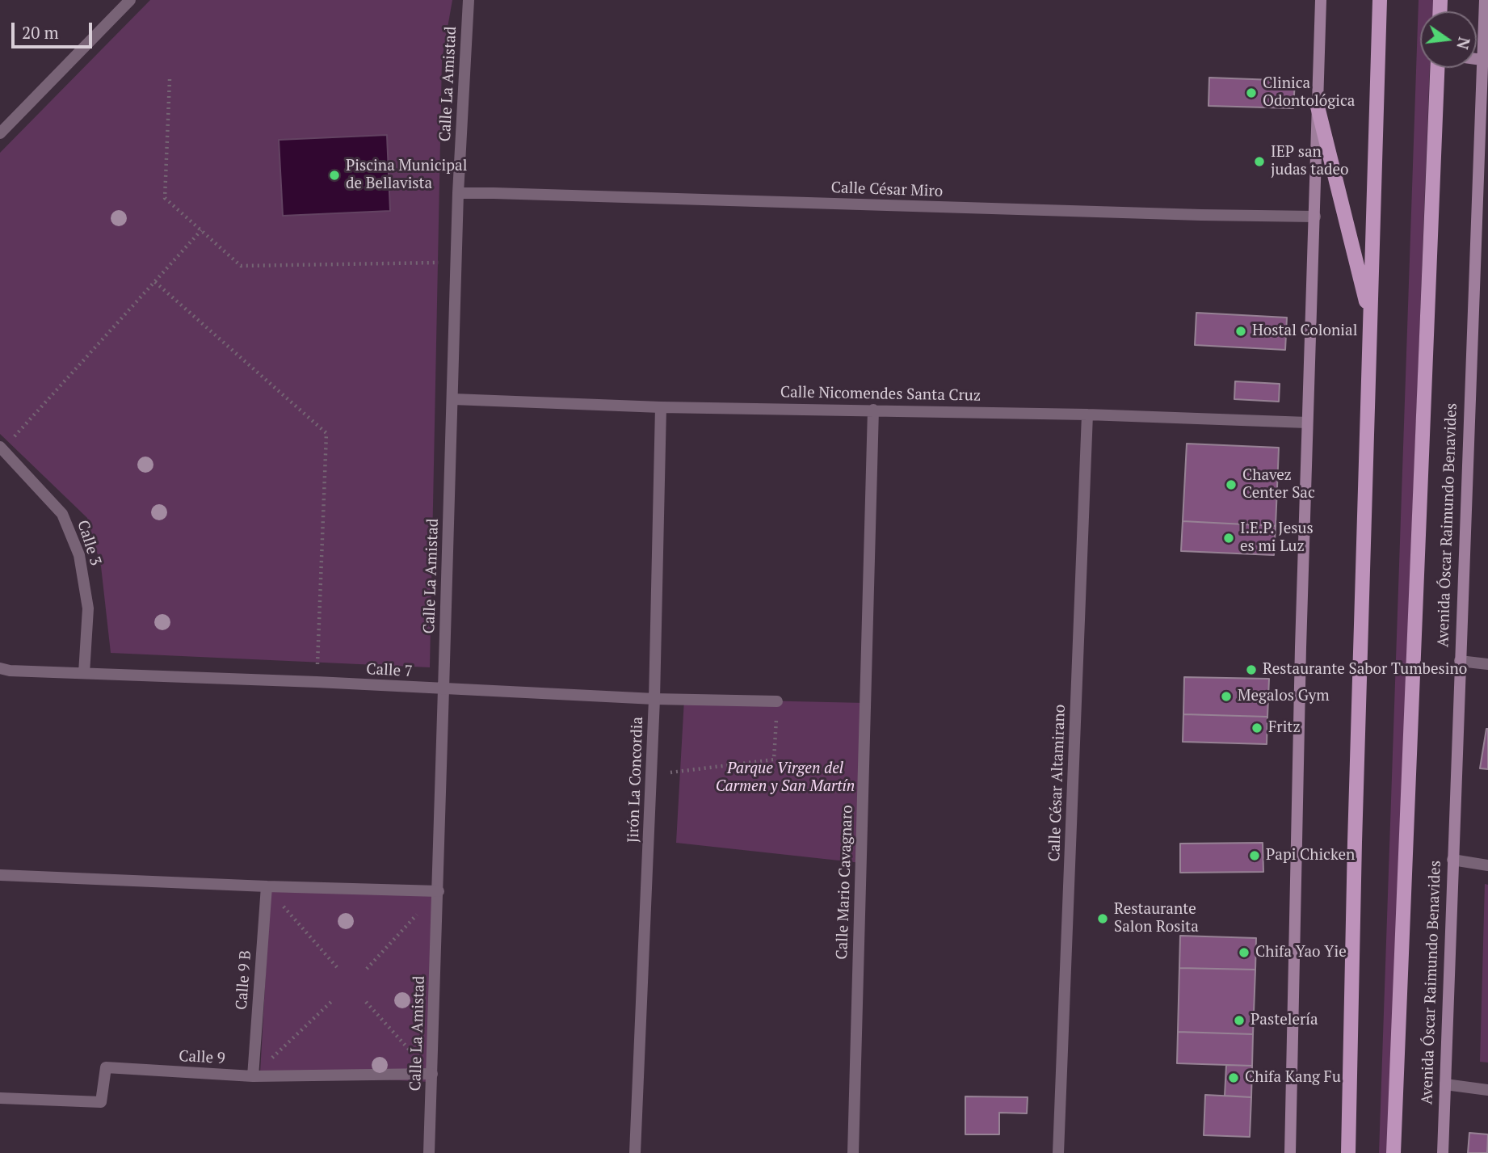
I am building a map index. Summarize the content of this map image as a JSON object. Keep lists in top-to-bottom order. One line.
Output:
{"streets":{"main road":["Avenida Óscar Raimundo Benavides"],"street":["Calle La Amistad","Calle César Miro","Calle Nicomendes Santa Cruz","Calle 3","Calle 7","Jirón La Concordia","Calle César Altamirano","Calle Mario Cavagnaro","Calle 9 B","Calle 9"]},"crossings":[["Calle La Amistad","Calle César Miro"],["Calle La Amistad","Calle Nicomendes Santa Cruz"],["Calle La Amistad","Calle 7"],["Calle La Amistad","Calle 9"],["Calle Nicomendes Santa Cruz","Jirón La Concordia"],["Calle Nicomendes Santa Cruz","Calle César Altamirano"],["Calle Nicomendes Santa Cruz","Calle Mario Cavagnaro"],["Calle 3","Calle 7"],["Calle 7","Jirón La Concordia"],["Calle 9 B","Calle 9"]],"parks":["Parque Virgen del Carmen y San Martín"],"places":["Clinica Odontológica","IEP san judas tadeo","Piscina Municipal de Bellavista","Hostal Colonial","Chavez Center Sac","I.E.P. Jesus es mi Luz","Restaurante Sabor Tumbesino","Megalos Gym","Fritz","Papi Chicken","Restaurante Salon Rosita","Chifa Yao Yie","Pastelería","Chifa Kang Fu"],"scale_bar":"20 m","north":"right"}
